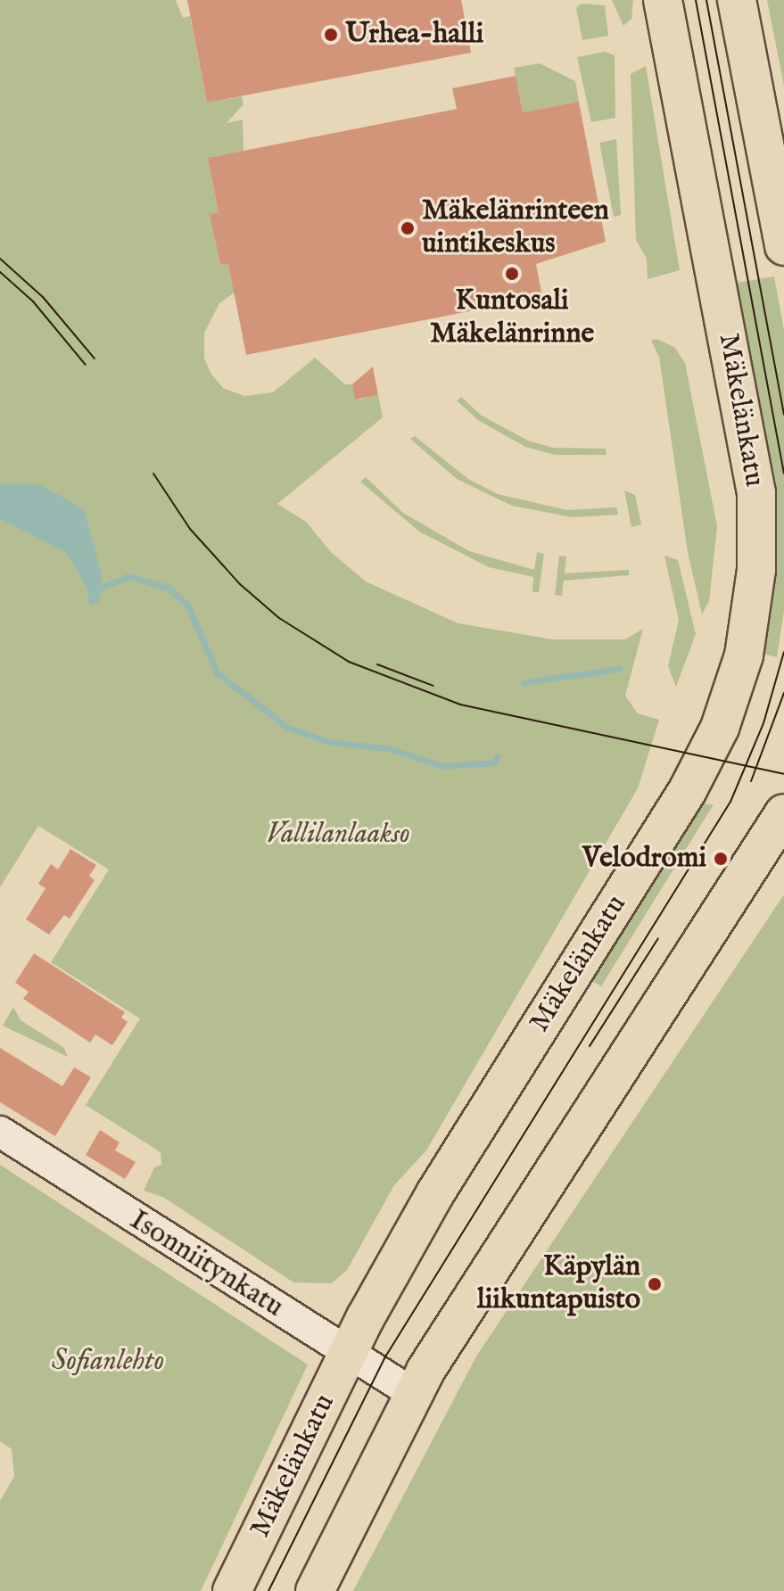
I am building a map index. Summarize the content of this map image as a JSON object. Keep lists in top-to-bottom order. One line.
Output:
{"streets":{"main road":["Mäkelänkatu"],"street":["Isonniitynkatu"]},"crossings":[["Mäkelänkatu","Isonniitynkatu"]],"parks":["Vallilanlaakso","Sofianlehto"],"places":["Urhea-halli","Mäkelänrinteen uintikeskus","Kuntosali Mäkelänrinne","Velodromi","Käpylän liikuntapuisto"]}
